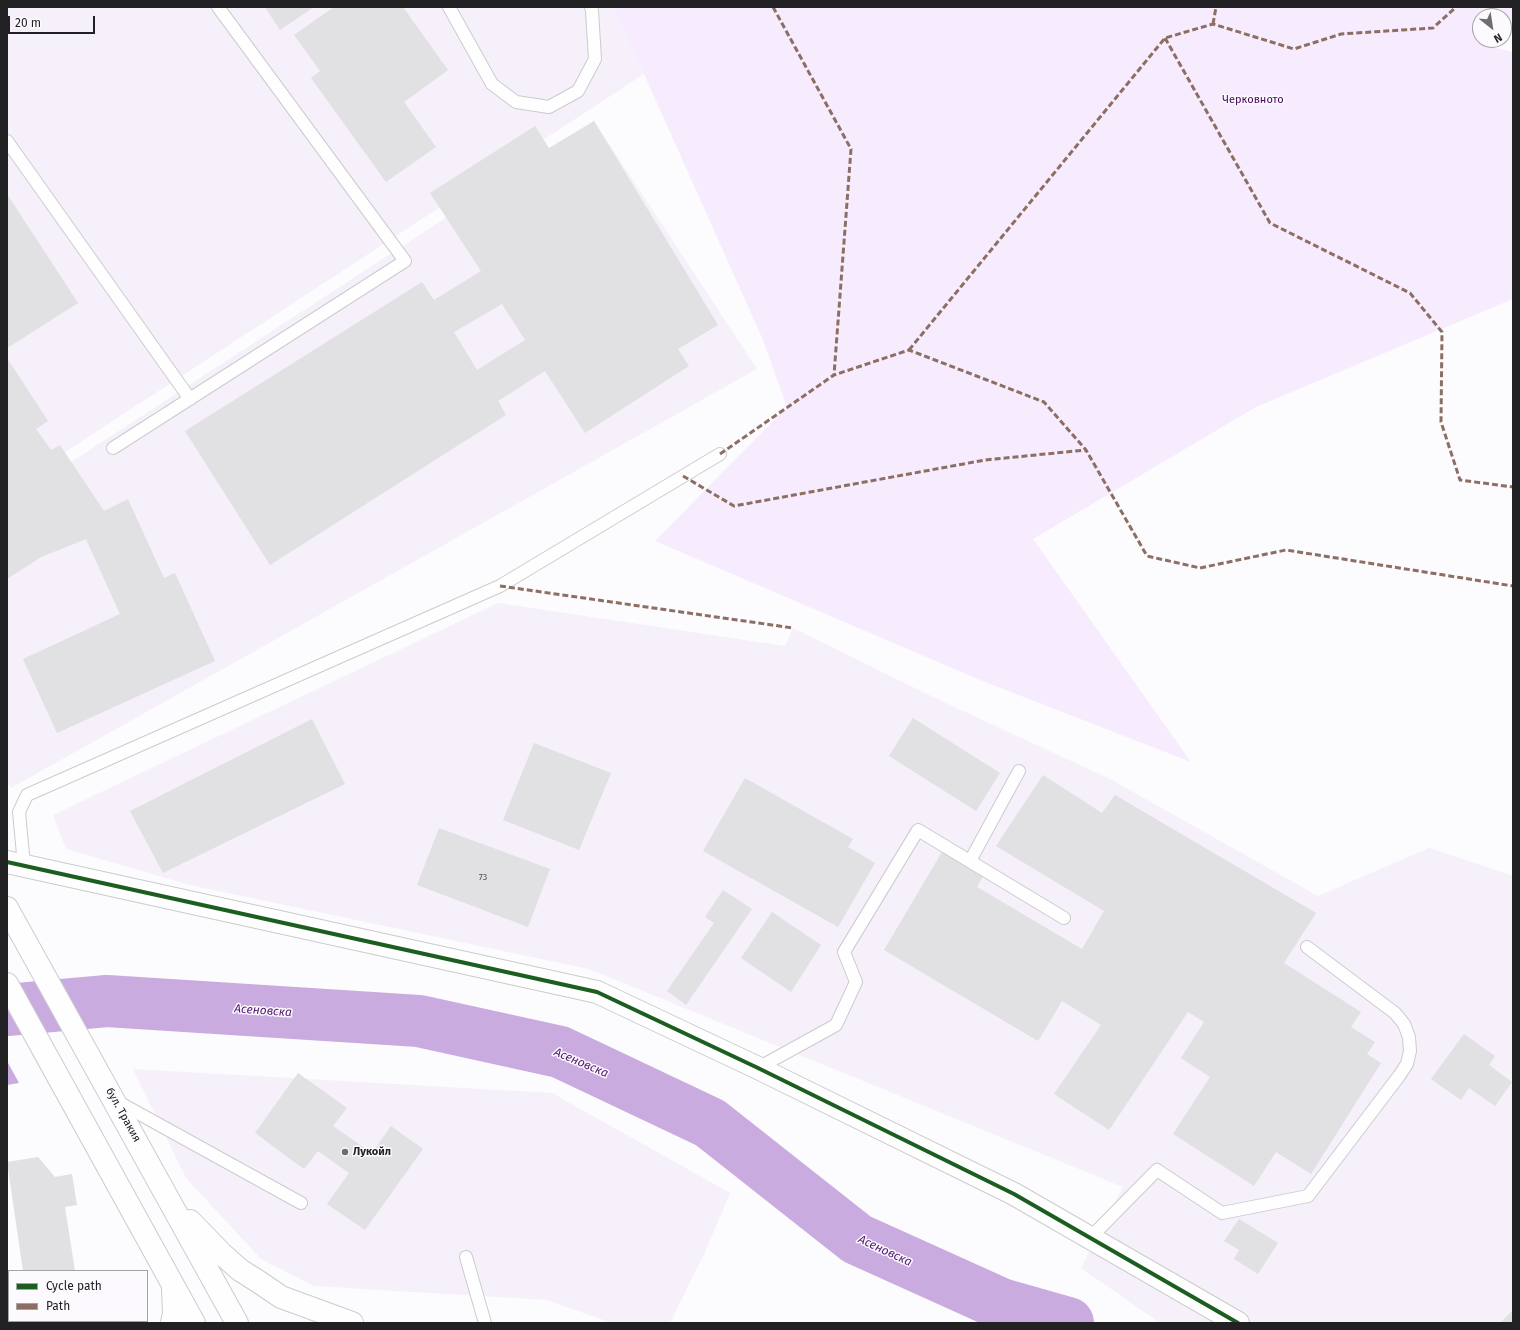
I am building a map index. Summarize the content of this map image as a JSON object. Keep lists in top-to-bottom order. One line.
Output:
{"streets":{"street":["бул. Тракия"]},"water":["Асеновска"],"parks":["Черковното"],"places":["Лукойл"],"house_numbers":["73"],"legend":["Cycle path","Path"],"scale_bar":"20 m","north":"bottom right"}
